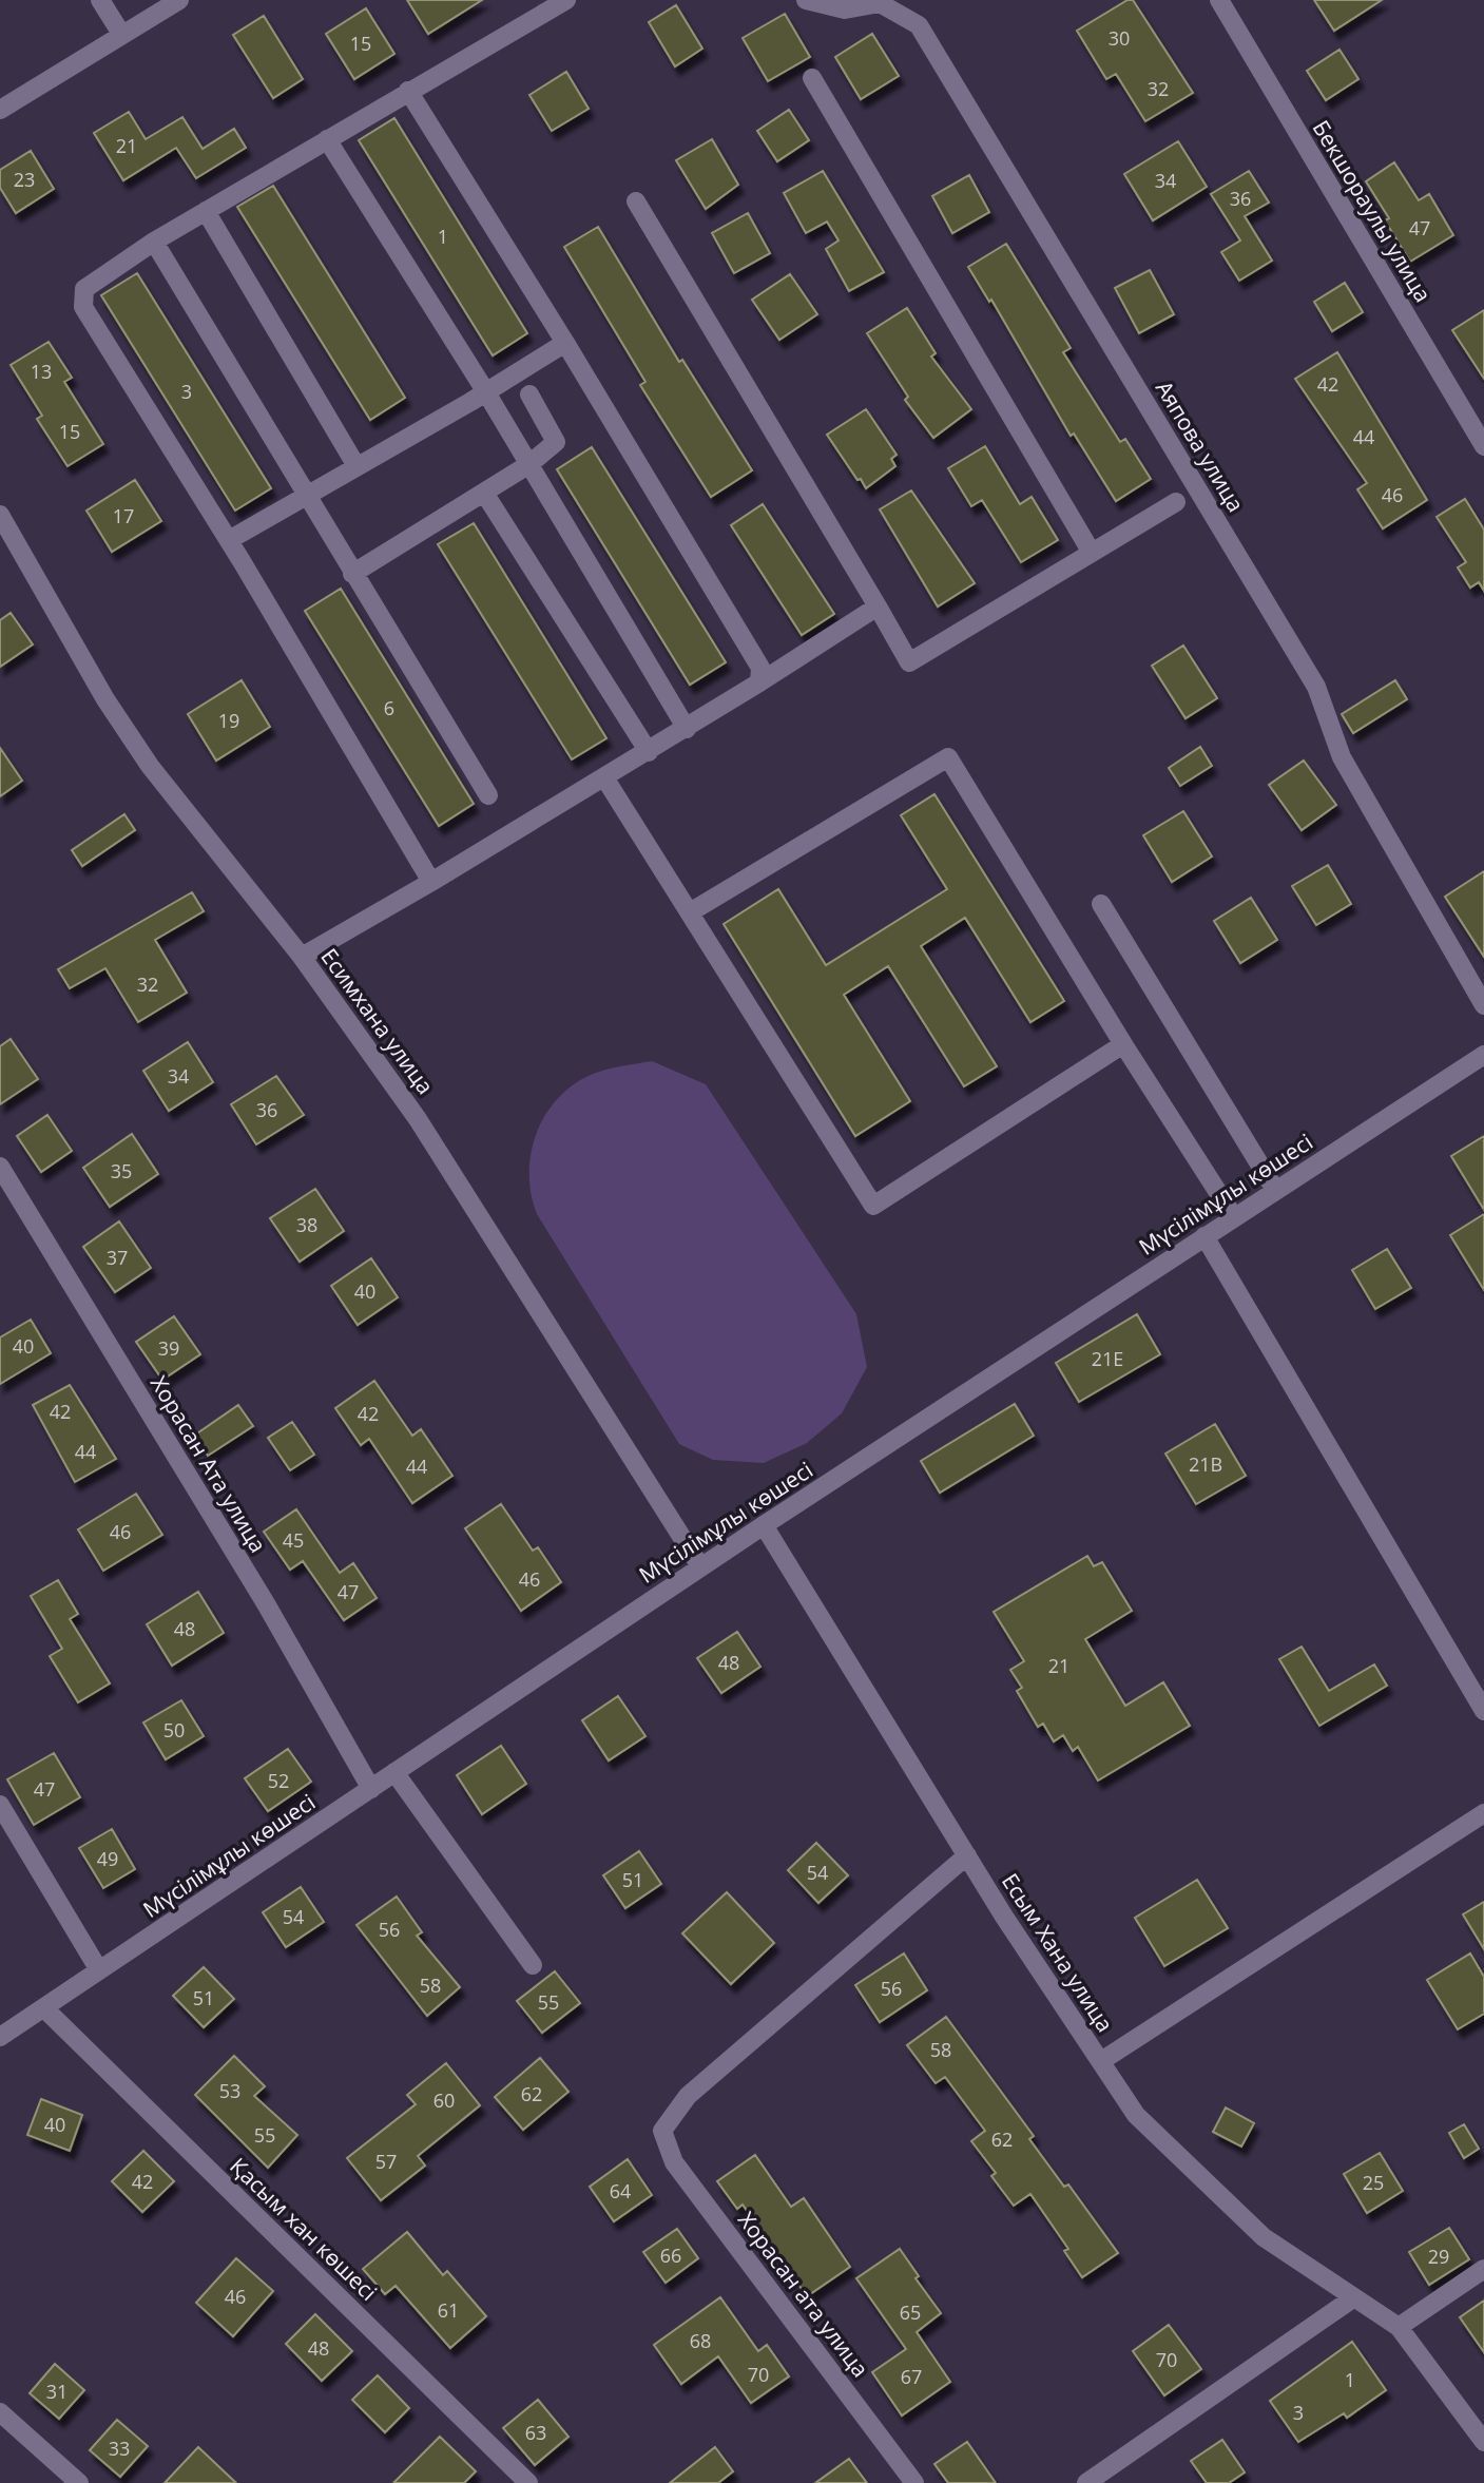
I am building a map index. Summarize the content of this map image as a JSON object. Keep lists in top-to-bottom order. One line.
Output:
{"streets":{"street":["Бекшораулы улица","Аяпова улица","Есимхана улица","Мүсілімұлы көшесі","Хорасан Ата улица","Есым Хана улица","Қасым хан көшесі","Хорасан ата улица"]},"crossings":[["Есимхана улица","Мүсілімұлы көшесі"],["Мүсілімұлы көшесі","Хорасан Ата улица"],["Мүсілімұлы көшесі","Есым Хана улица"],["Мүсілімұлы көшесі","Қасым хан көшесі"],["Есым Хана улица","Хорасан ата улица"]],"house_numbers":["30","15","32","21","23","34","36","47","1","13","42","3","15","44","46","17","6","19","32","34","36","35","38","37","40","40","39","21Е","42","42","44","21В","44","46","45","46","47","48","48","21","50","52","47","49","54","51","54","56","58","56","51","55","58","53","62","60","40","55","62","57","42","25","64","66","29","46","61","65","68","48","70","70","67","1","31","3","63","33"]}
